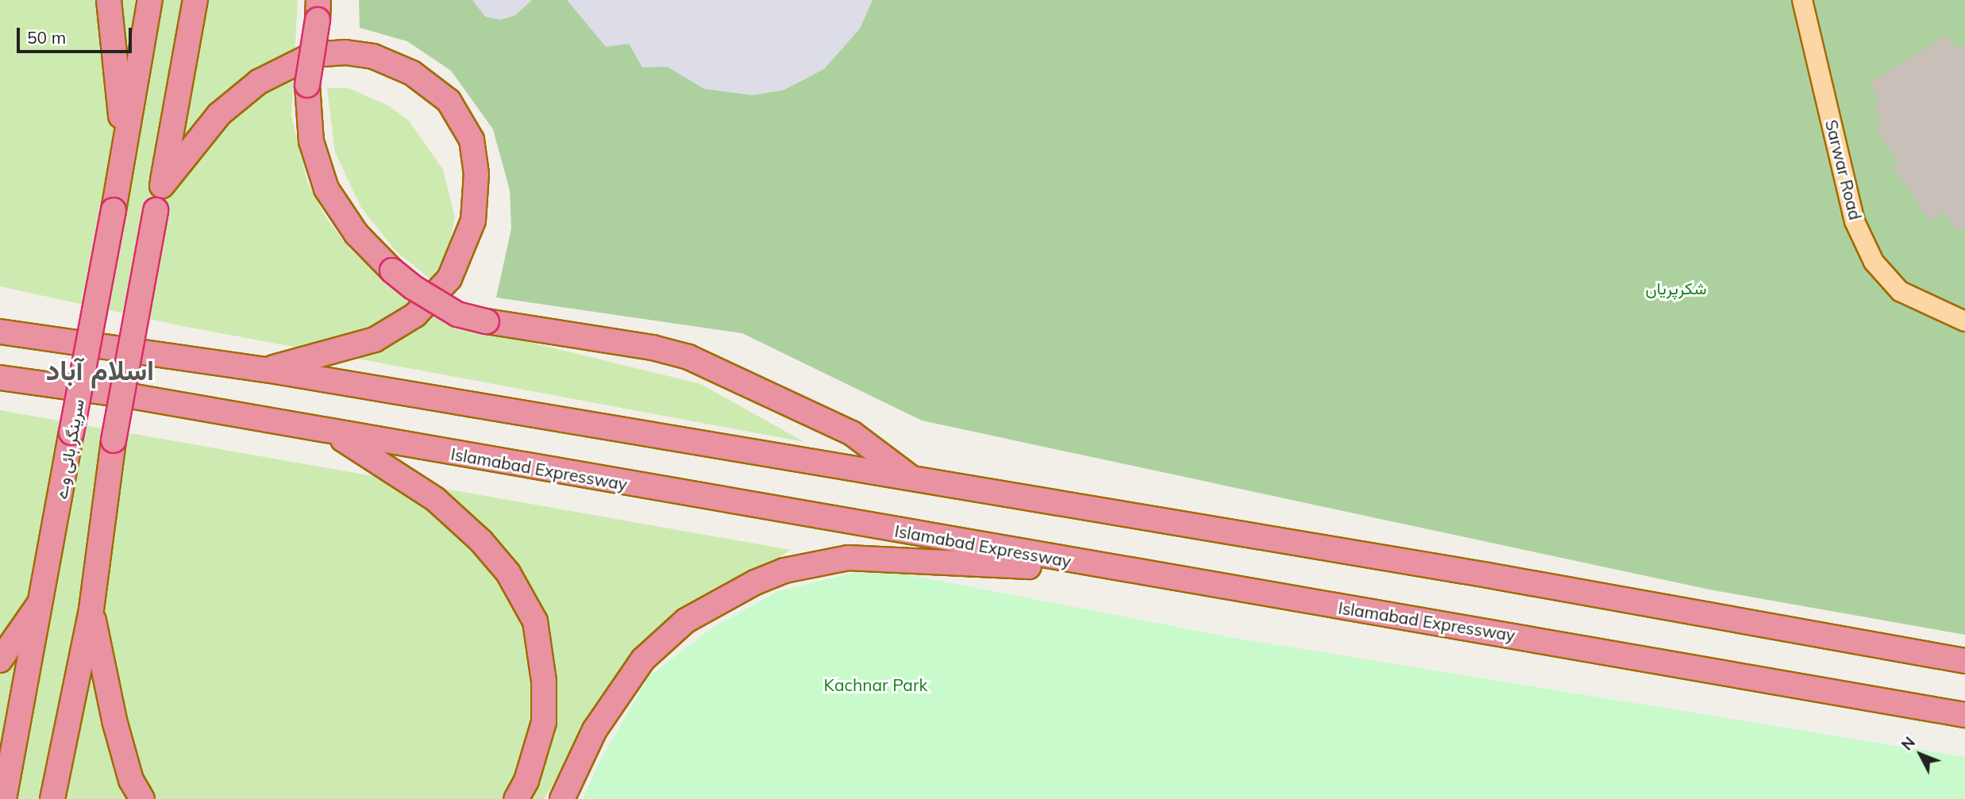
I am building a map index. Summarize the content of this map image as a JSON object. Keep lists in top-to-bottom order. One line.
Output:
{"streets":{"highway":["سرینگر ہائی وے","Islamabad Expressway"],"main road":["Sarwar Road"]},"districts":["اسلام آباد"],"parks":["شکرپریاں","Kachnar Park"],"scale_bar":"50 m","north":"top left"}
